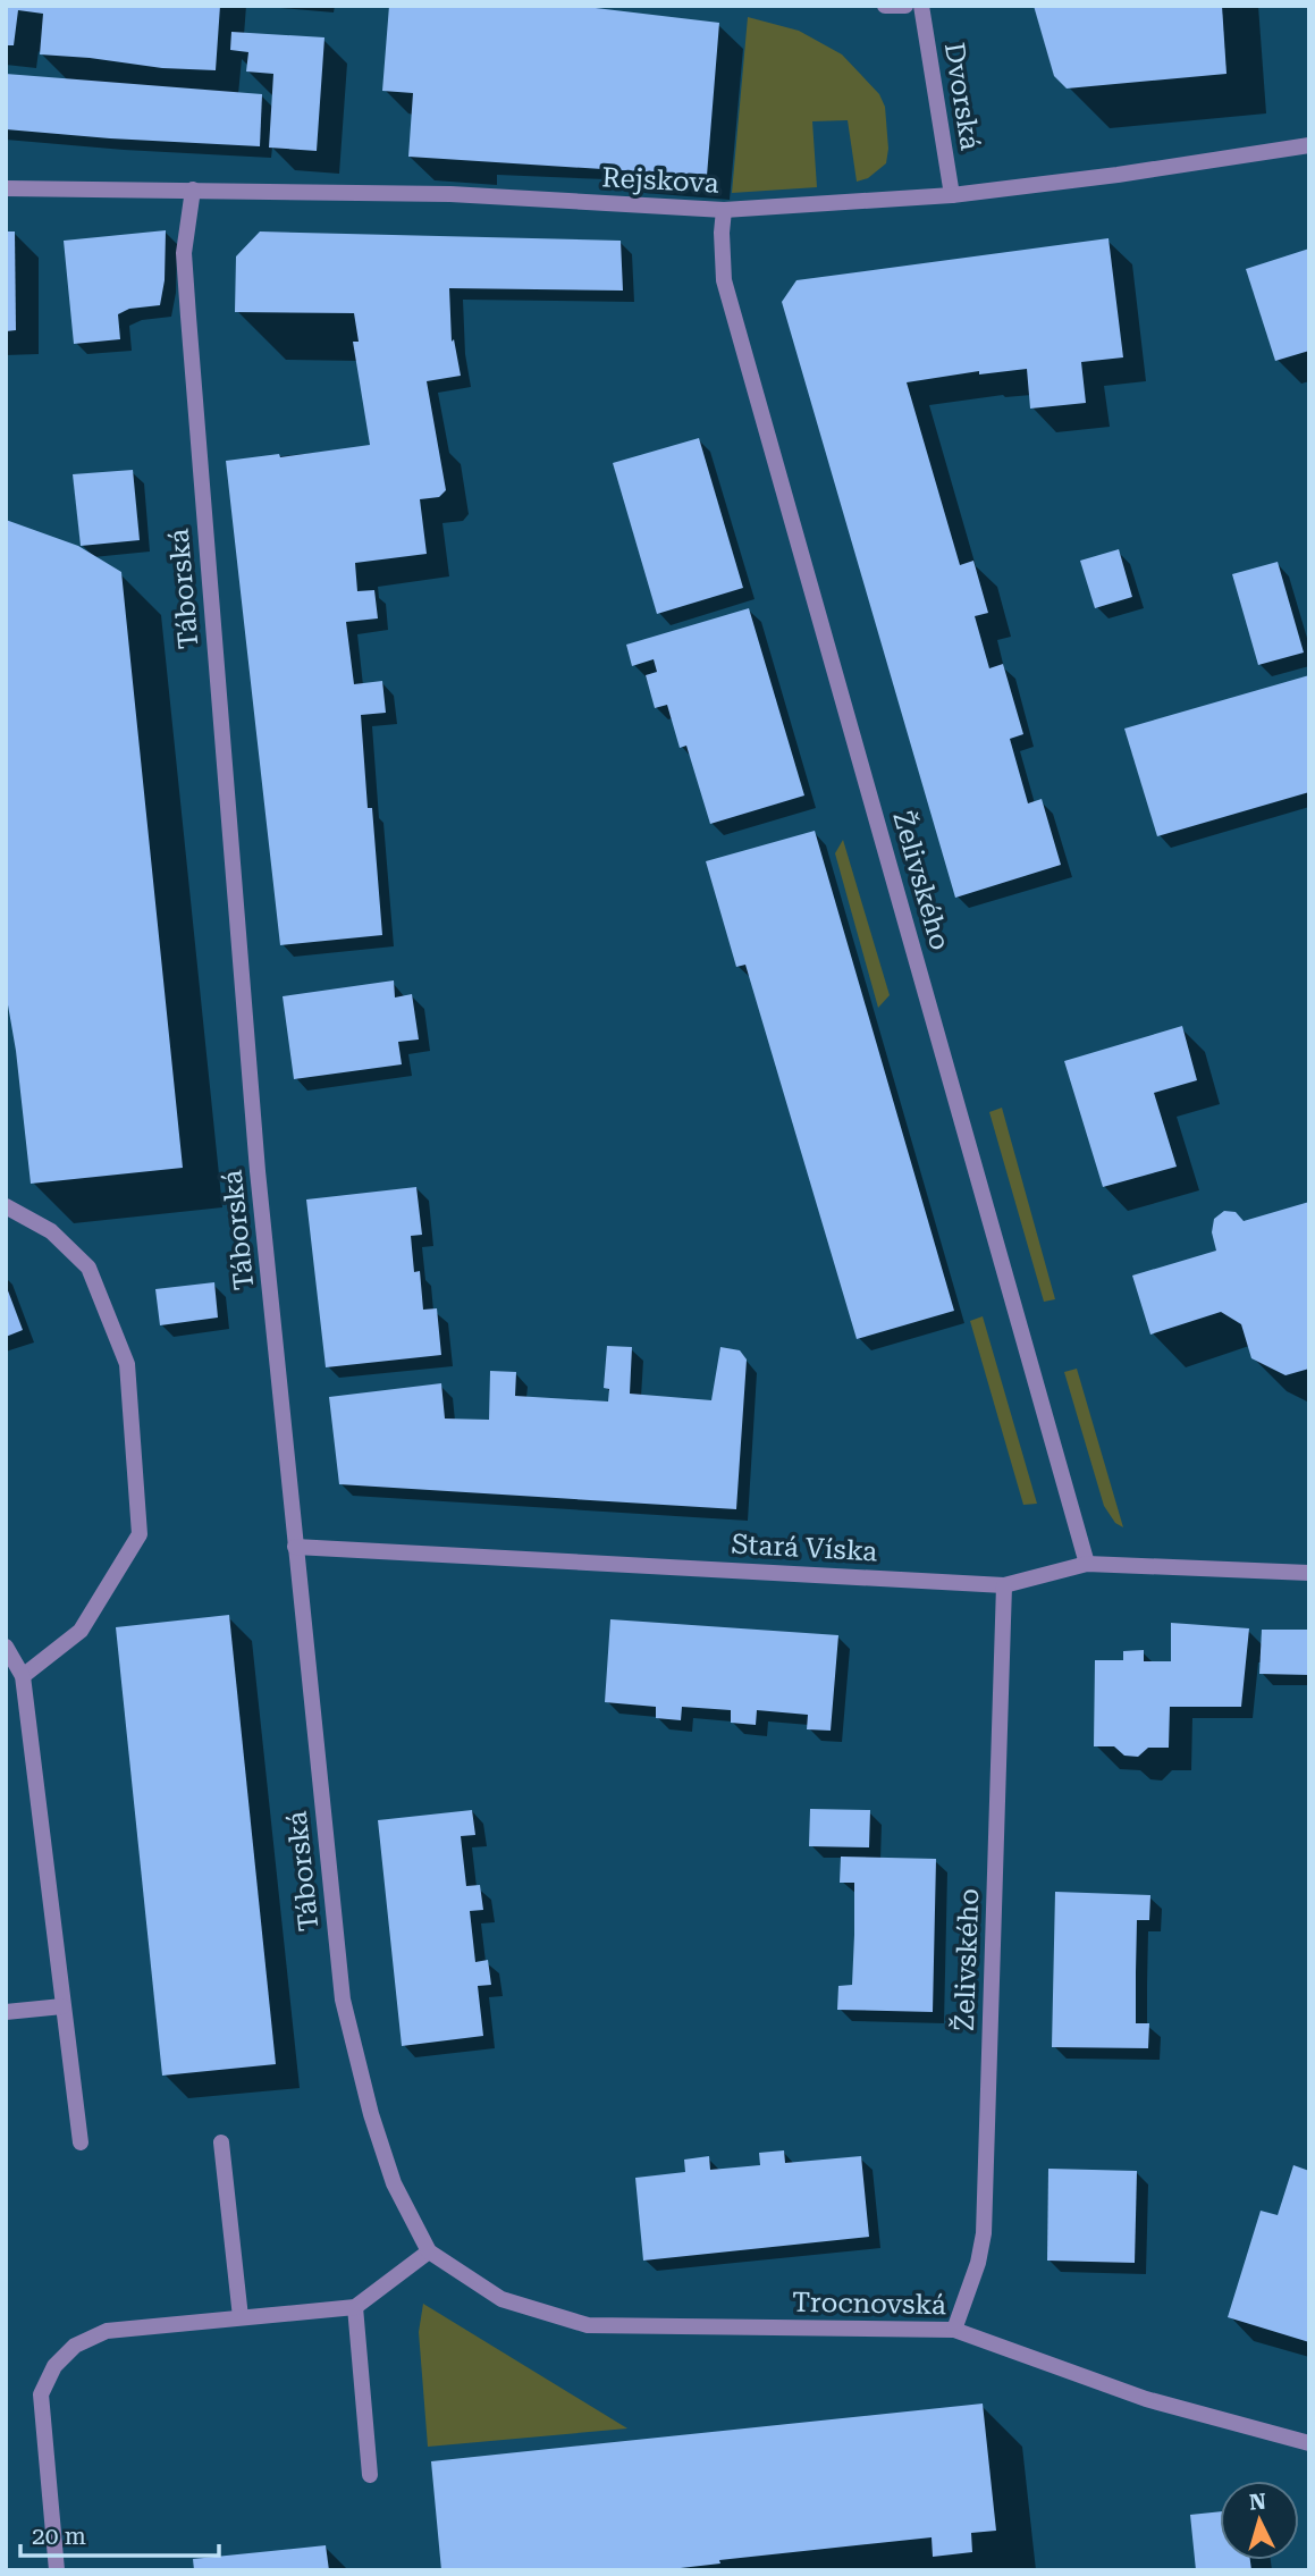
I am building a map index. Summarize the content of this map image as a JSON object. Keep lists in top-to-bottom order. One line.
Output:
{"streets":{"street":["Dvorská","Rejskova","Táborská","Želivského","Stará Víska","Trocnovská"]},"crossings":[["Dvorská","Rejskova"],["Rejskova","Táborská"],["Rejskova","Želivského"],["Táborská","Stará Víska"],["Táborská","Trocnovská"],["Želivského","Stará Víska"],["Želivského","Trocnovská"]],"scale_bar":"20 m","north":"top"}
